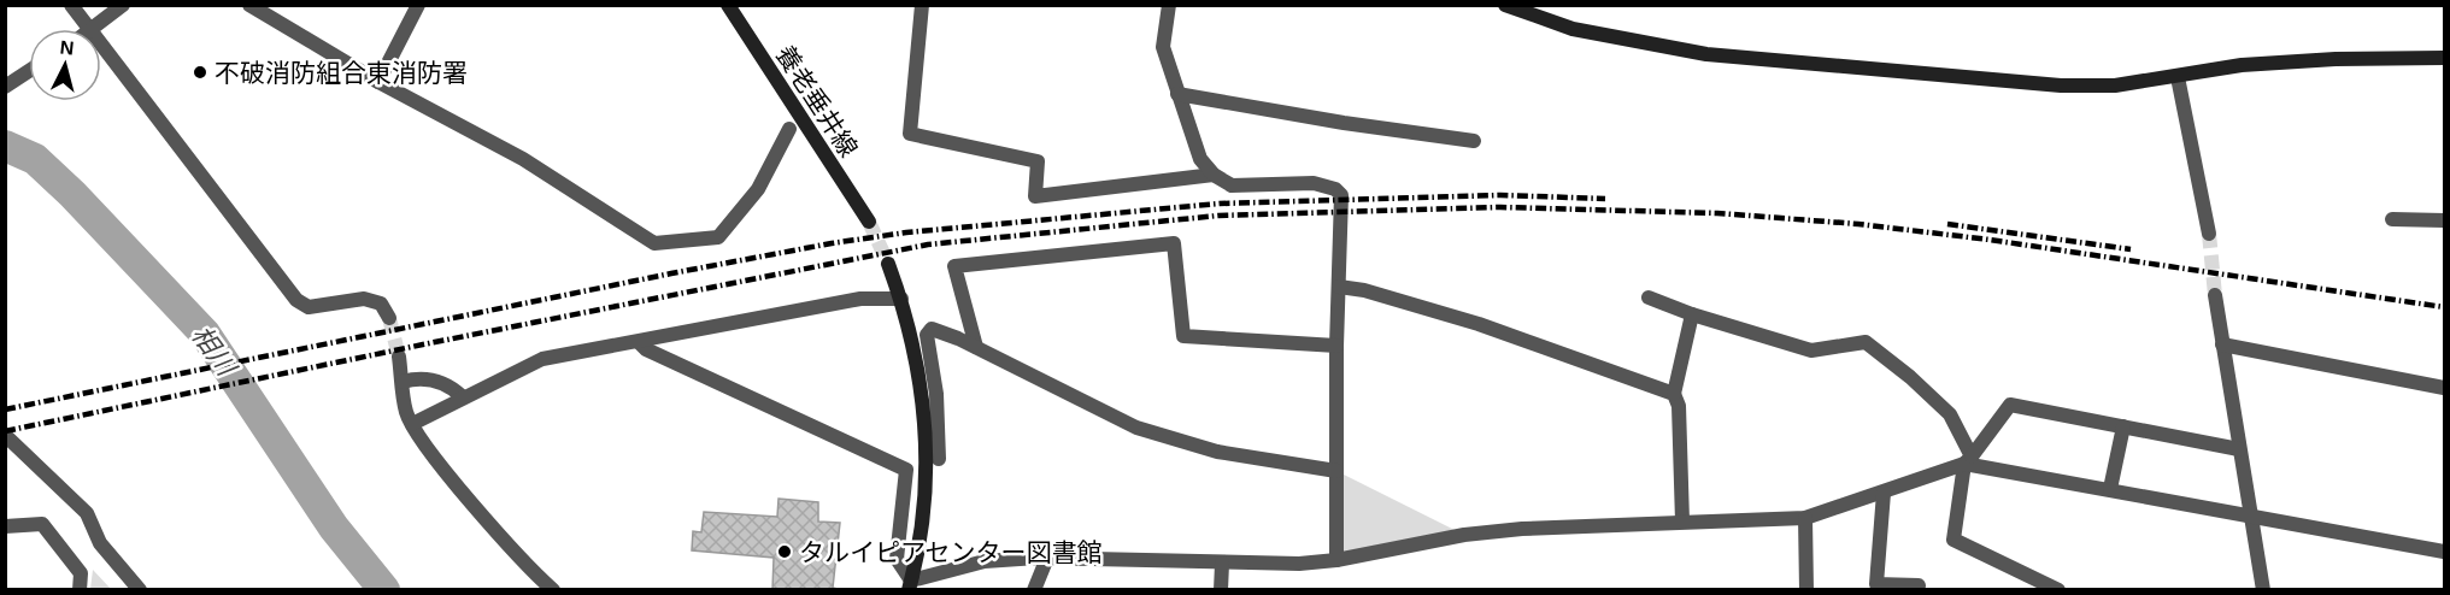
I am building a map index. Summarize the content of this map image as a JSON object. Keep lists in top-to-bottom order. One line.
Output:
{"streets":{"street":["養老垂井線"]},"water":["相川"],"places":["不破消防組合東消防署","タルイピアセンター図書館"],"north":"top"}
